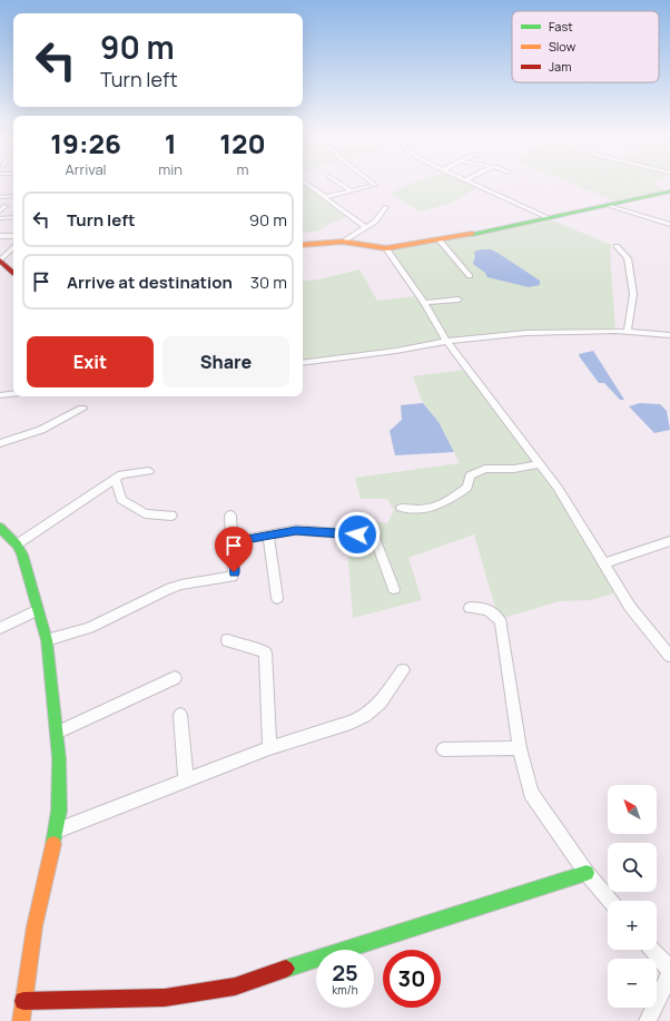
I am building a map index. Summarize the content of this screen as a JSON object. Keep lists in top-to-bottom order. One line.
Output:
{"legend":["Fast","Slow","Jam"],"north":"top left","page":{"turn":["90 m","Turn left"],"eta":["19:26","Arrival","1","min","120","m"],"list":[{"name":"Turn left","value":"90 m"},{"name":"Arrive at destination","value":"30 m"}],"buttons":["Exit","Share"],"map_buttons":["+","−"],"speed":"25 km/h","limit":"30"}}
